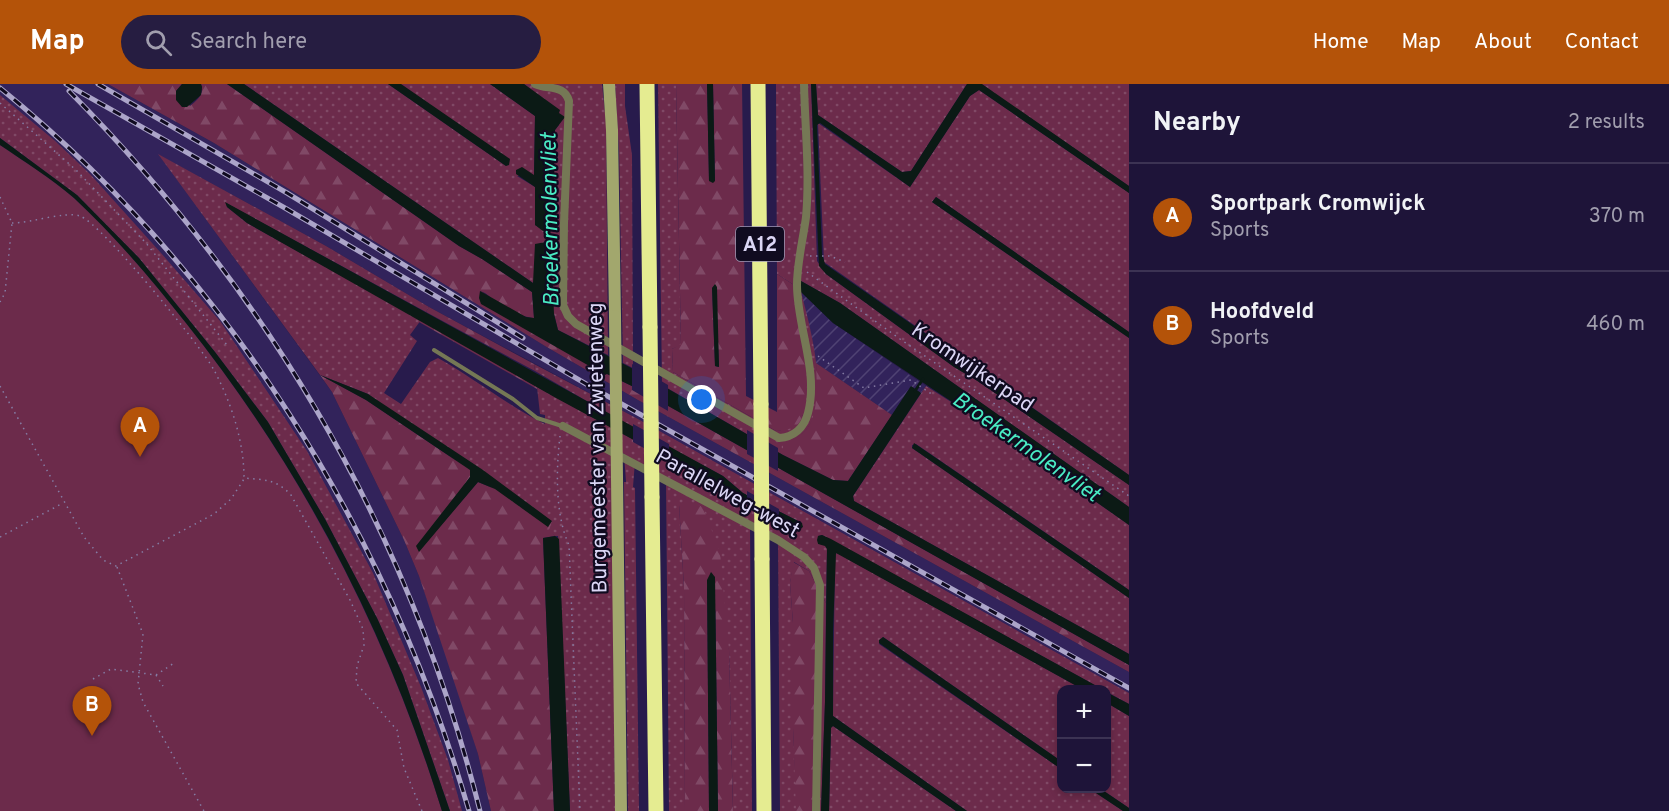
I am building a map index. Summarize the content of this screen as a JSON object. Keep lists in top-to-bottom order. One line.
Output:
{"streets":{"highway":["A12"],"main road":["Burgemeester van Zwietenweg"],"street":["Parallelweg-west"],"path":["Kromwijkerpad"]},"water":["Broekermolenvliet"],"page":{"header":"Map","search":"Search here","nav":["Home","Map","About","Contact"],"heading":["Nearby","2 results"],"list":[{"mark":"A","name":"Sportpark Cromwijck","note":"Sports","value":"370 m"},{"mark":"B","name":"Hoofdveld","note":"Sports","value":"460 m"}],"pins":["A","B"],"map_buttons":["+","−"]}}
